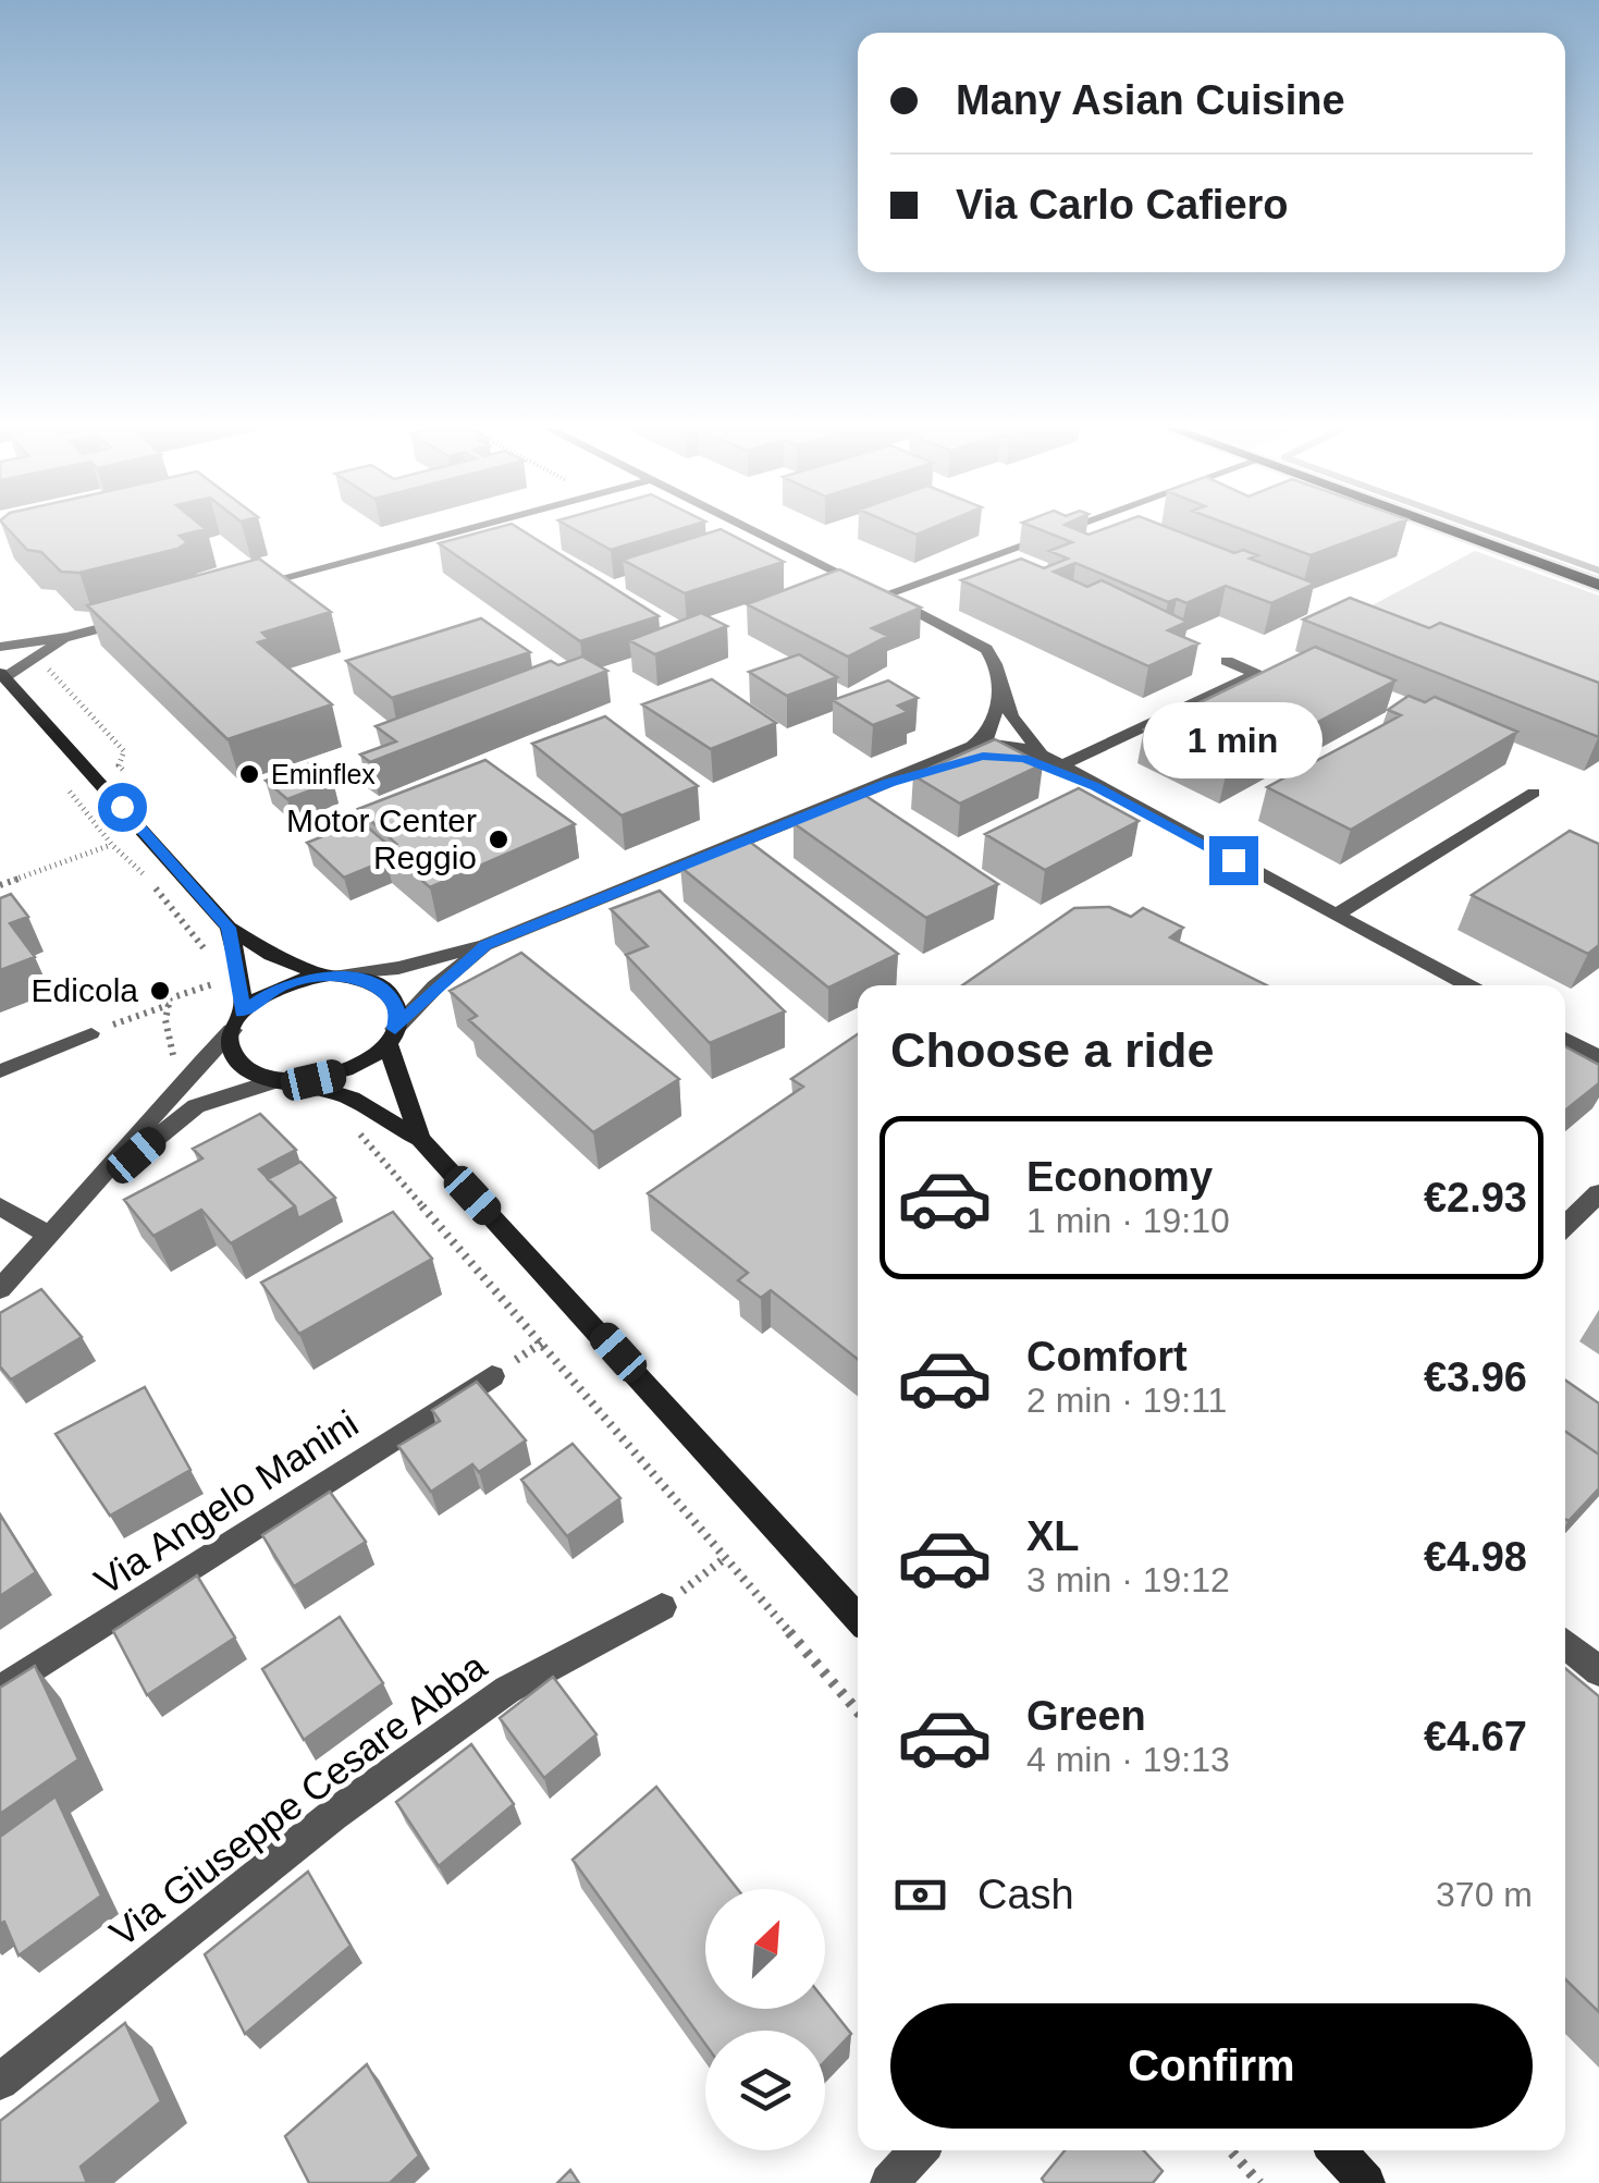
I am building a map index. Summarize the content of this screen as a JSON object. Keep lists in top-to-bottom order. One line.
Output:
{"streets":{"street":["Via Angelo Manini","Via Giuseppe Cesare Abba"]},"places":["Eminflex","Motor Center Reggio","Edicola"],"north":"top right","page":{"banner":["Many Asian Cuisine","Via Carlo Cafiero"],"bubble":"1 min","heading":"Choose a ride","list":[{"name":"Economy","note":"1 min · 19:10","value":"€2.93"},{"name":"Comfort","note":"2 min · 19:11","value":"€3.96"},{"name":"XL","note":"3 min · 19:12","value":"€4.98"},{"name":"Green","note":"4 min · 19:13","value":"€4.67"}],"pay":["Cash","370 m"],"buttons":"Confirm"}}
